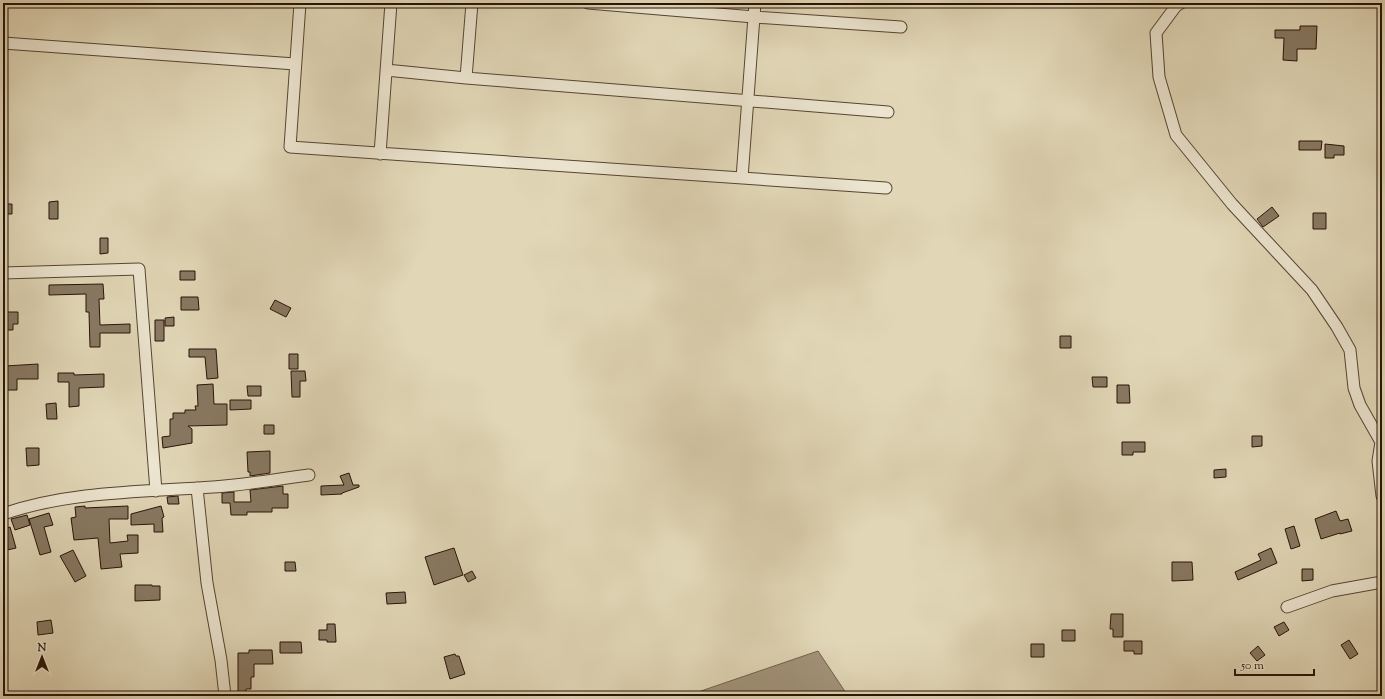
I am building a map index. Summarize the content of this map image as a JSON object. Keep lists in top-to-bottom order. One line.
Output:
{"scale_bar":"50 m","north":"top"}
